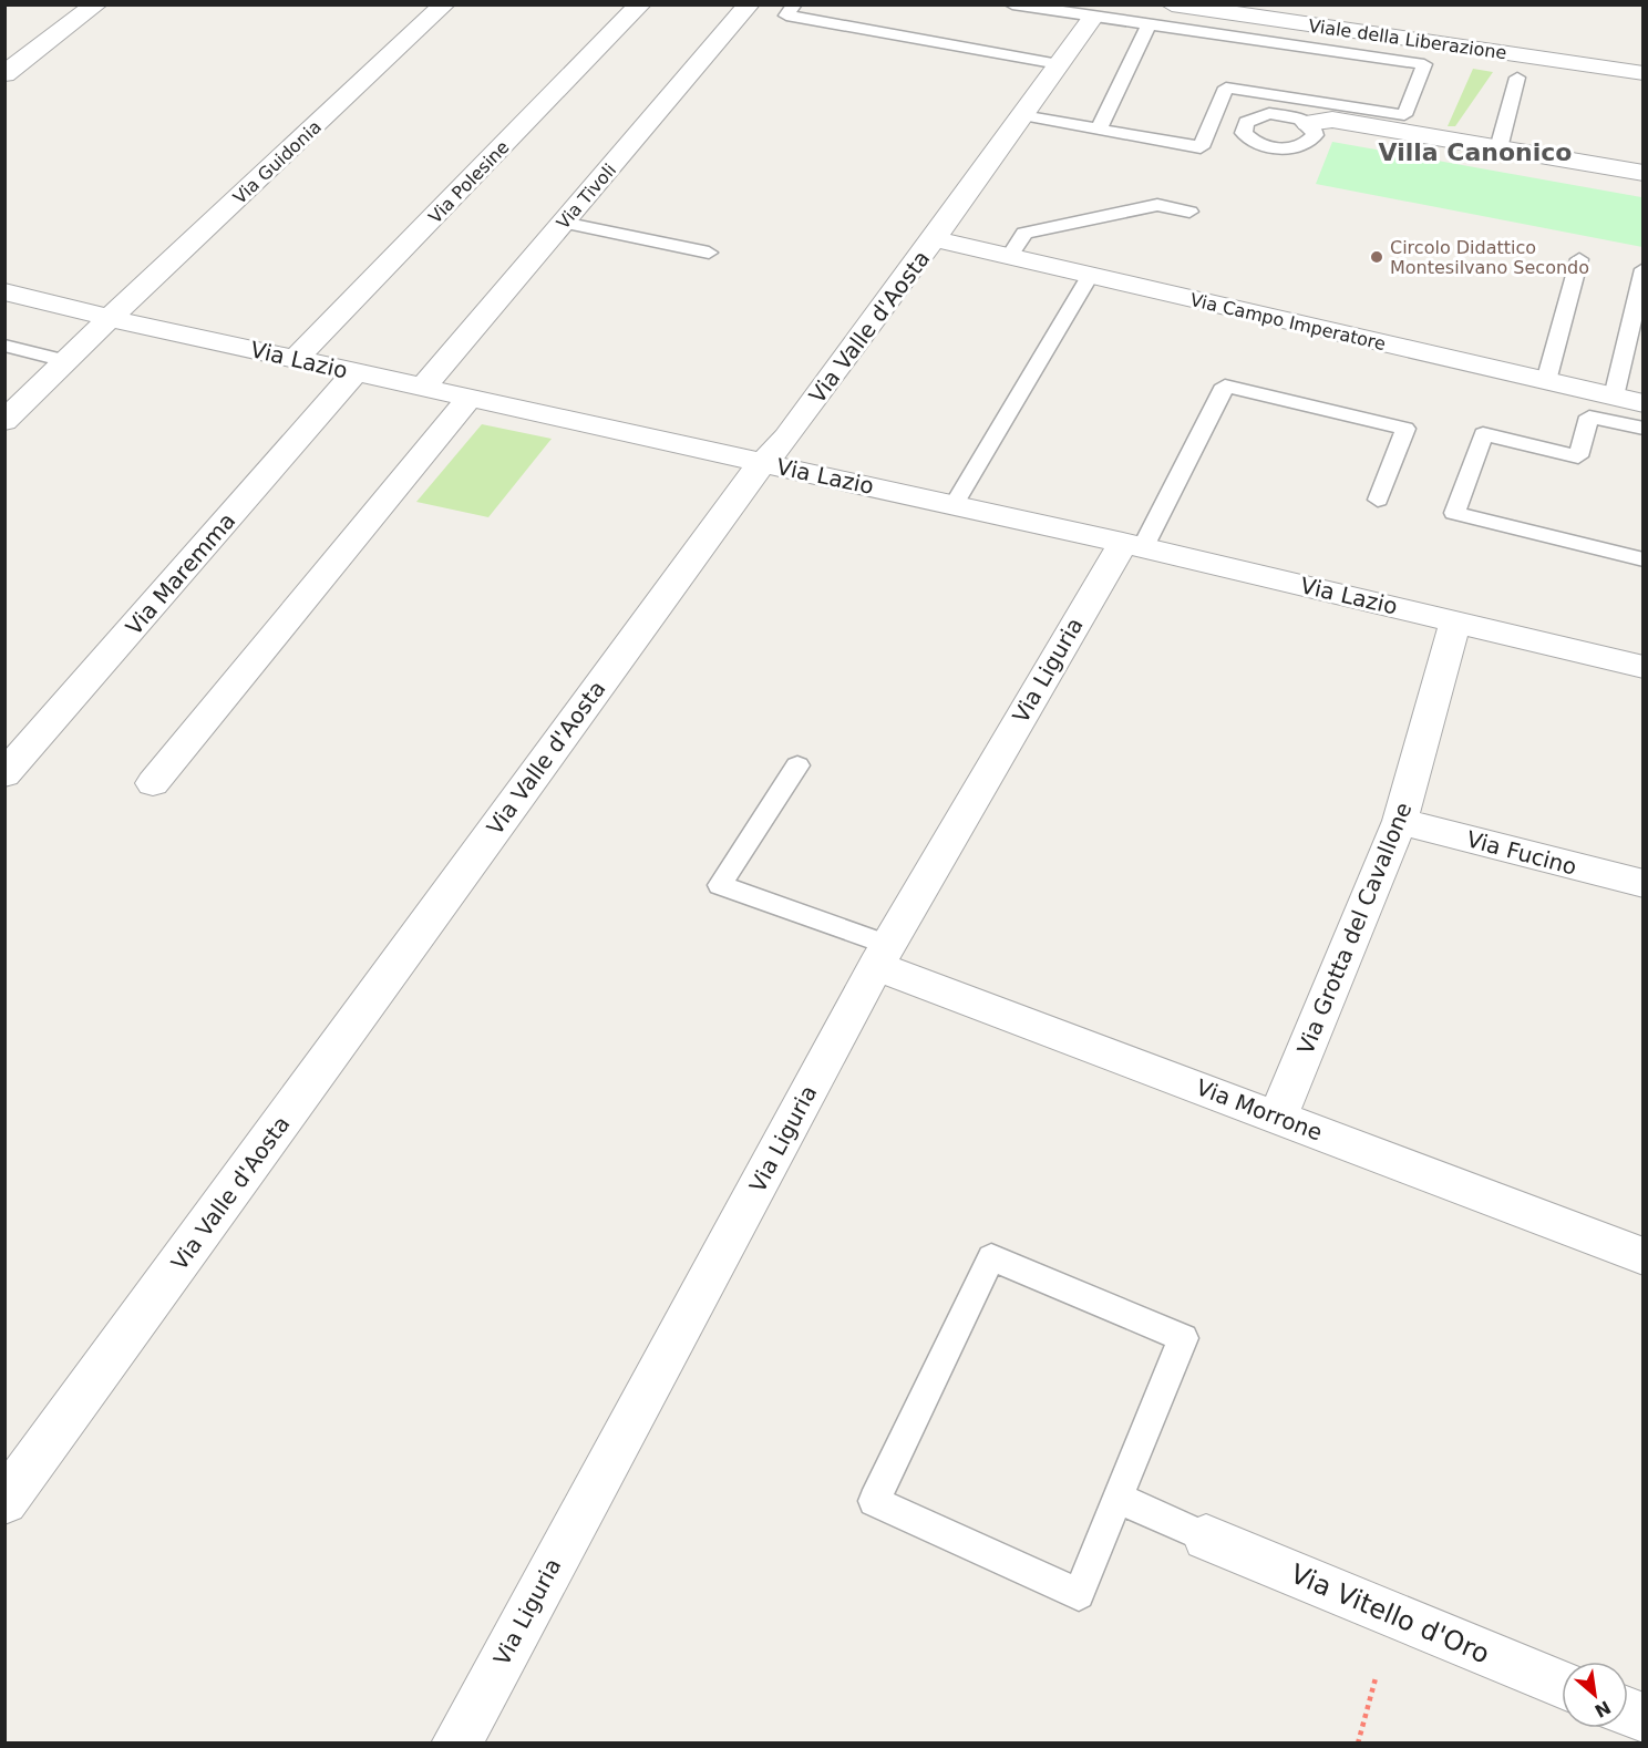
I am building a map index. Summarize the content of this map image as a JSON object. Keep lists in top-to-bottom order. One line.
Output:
{"streets":{"street":["Viale della Liberazione","Via Guidonia","Via Polesine","Via Tivoli","Via Campo Imperatore","Via Valle d'Aosta","Via Lazio","Via Maremma","Via Liguria","Via Fucino","Via Grotta del Cavallone","Via Morrone","Via Vitello d'Oro"]},"crossings":[["Via Guidonia","Via Lazio"],["Via Polesine","Via Lazio"],["Via Tivoli","Via Lazio"],["Via Campo Imperatore","Via Valle d'Aosta"],["Via Valle d'Aosta","Via Lazio"],["Via Lazio","Via Maremma"],["Via Lazio","Via Liguria"],["Via Lazio","Via Grotta del Cavallone"],["Via Liguria","Via Morrone"],["Via Fucino","Via Grotta del Cavallone"],["Via Grotta del Cavallone","Via Morrone"]],"districts":["Villa Canonico"],"places":["Circolo Didattico Montesilvano Secondo"],"north":"bottom right"}
